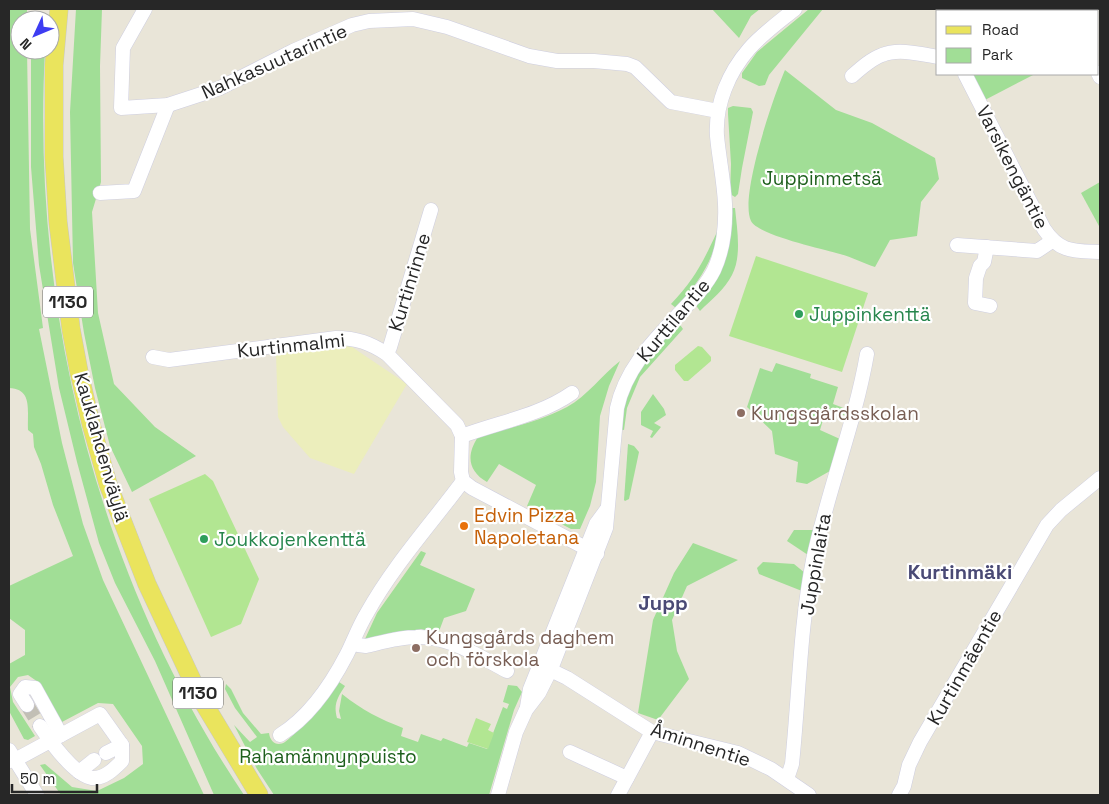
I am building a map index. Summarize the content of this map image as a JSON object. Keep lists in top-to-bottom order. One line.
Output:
{"streets":{"main road":["1130","Kauklahdenväylä"],"street":["Nahkasuutarintie","Varsikengäntie","Kurtinrinne","Kurttilantie","Kurtinmalmi","Juppinlaita","Kurtinmäentie","Åminnentie"]},"crossings":[["Nahkasuutarintie","Kurttilantie"],["Kurtinrinne","Kurtinmalmi"],["Kurttilantie","Åminnentie"],["Juppinlaita","Åminnentie"]],"districts":["Kurtinmäki","Jupp"],"parks":["Juppinmetsä","Rahamännynpuisto"],"places":["Juppinkenttä","Kungsgårdsskolan","Edvin Pizza Napoletana","Joukkojenkenttä","Kungsgårds daghem och förskola"],"legend":["Road","Park"],"scale_bar":"50 m","north":"bottom left"}
